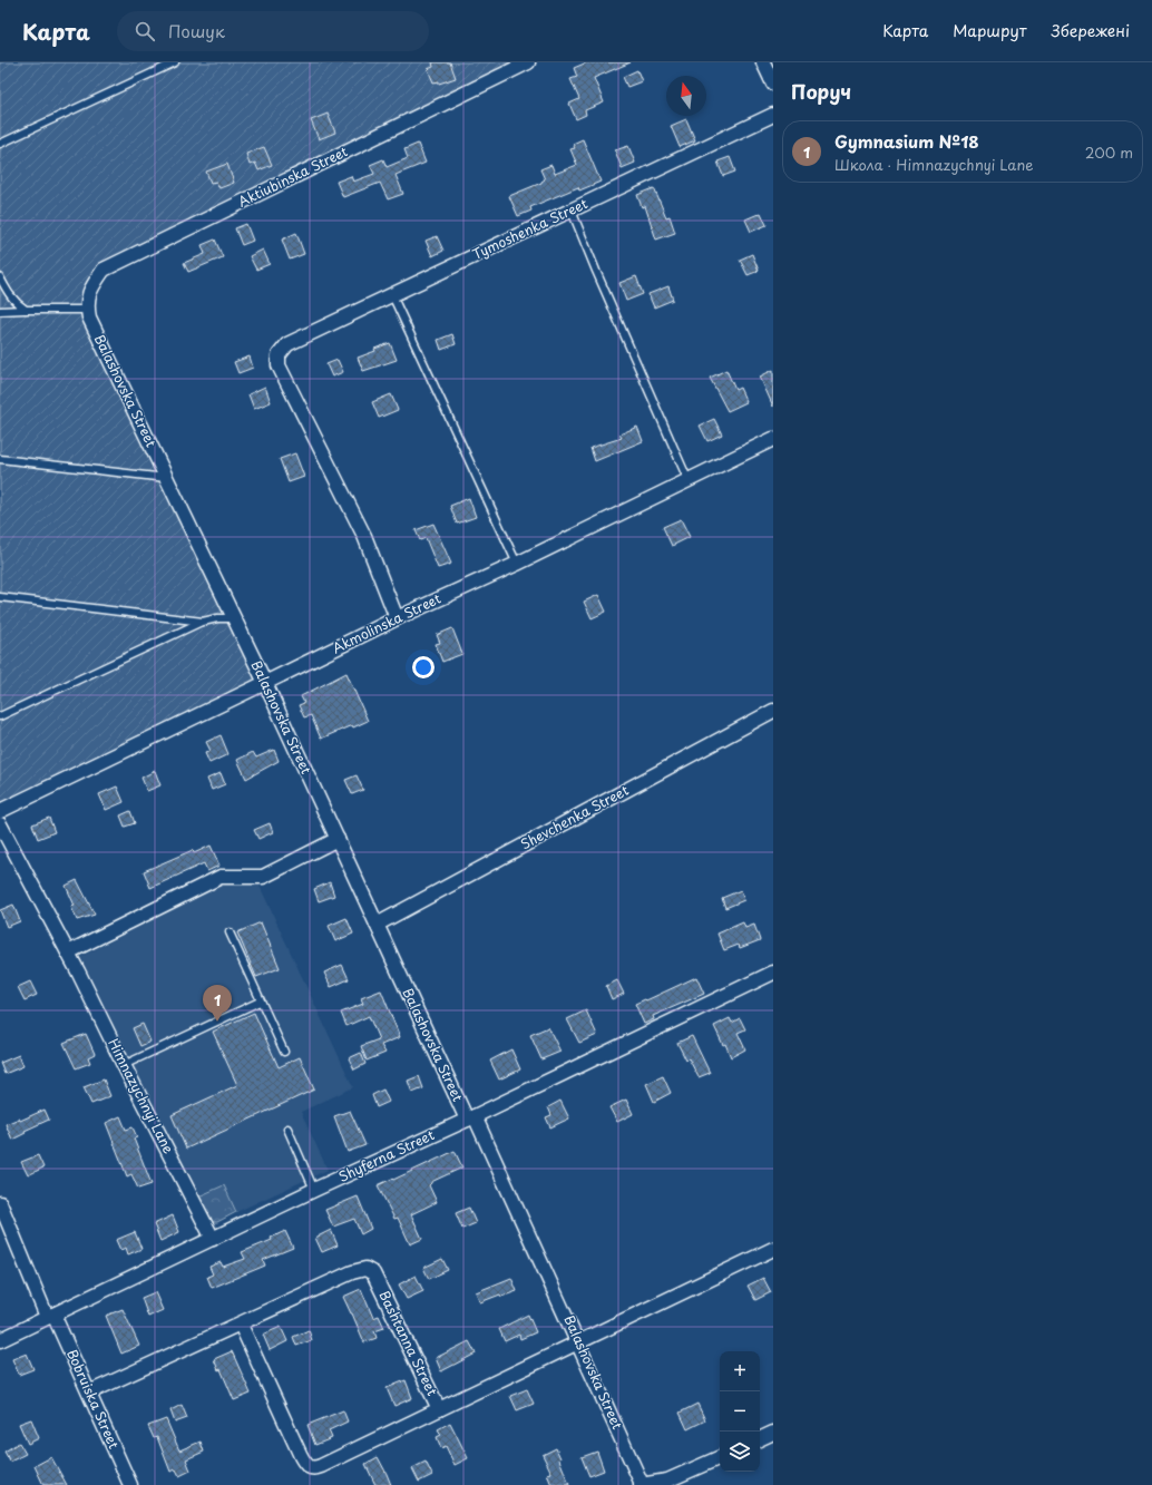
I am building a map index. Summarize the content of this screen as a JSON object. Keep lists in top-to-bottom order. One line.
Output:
{"streets":{"street":["Aktiubinska Street","Tymoshenka Street","Balashovska Street","Akmolinska Street","Shevchenka Street","Himnazychnyi Lane","Shyferna Street","Bashtanna Street","Bobruiska Street"]},"crossings":[["Aktiubinska Street","Balashovska Street"],["Tymoshenka Street","Akmolinska Street"],["Balashovska Street","Akmolinska Street"],["Balashovska Street","Shevchenka Street"],["Balashovska Street","Shyferna Street"],["Balashovska Street","Bashtanna Street"],["Himnazychnyi Lane","Shyferna Street"],["Shyferna Street","Bobruiska Street"],["Bashtanna Street","Bobruiska Street"]],"north":"top","page":{"header":"Карта","search":"Пошук","nav":["Карта","Маршрут","Збережені"],"heading":"Поруч","list":[{"mark":"1","name":"Gymnasium №18","note":"Школа · Himnazychnyi Lane","value":"200 m"}],"pins":"1","map_buttons":["+","−"]}}
